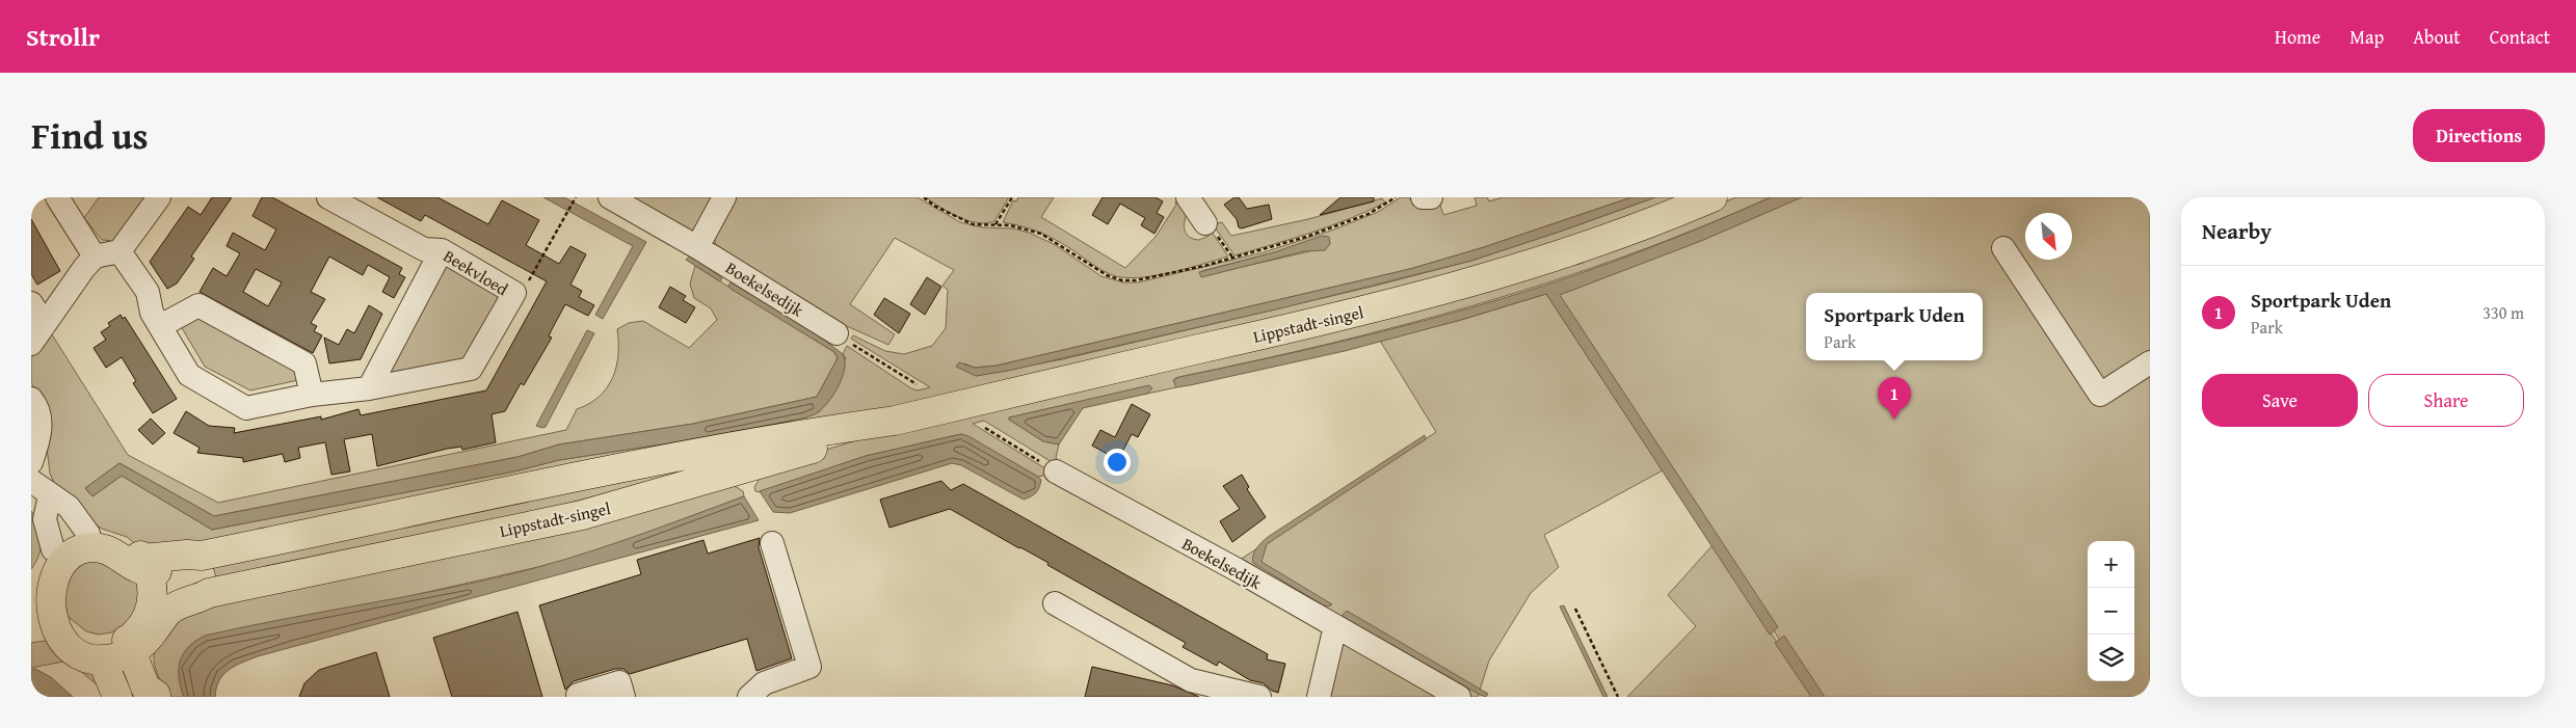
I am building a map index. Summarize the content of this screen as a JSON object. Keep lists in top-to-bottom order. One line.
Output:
{"streets":{"main road":["Lippstadt-singel"],"street":["Beekvloed","Boekelsedijk"]},"north":"bottom right","page":{"header":"Strollr","nav":["Home","Map","About","Contact"],"title":"Find us","buttons":["Directions",["Save","Share"]],"heading":"Nearby","list":[{"mark":"1","name":"Sportpark Uden","note":"Park","value":"330 m"}],"popup":["Sportpark Uden","Park"],"pins":"1","map_buttons":["+","−"]}}
